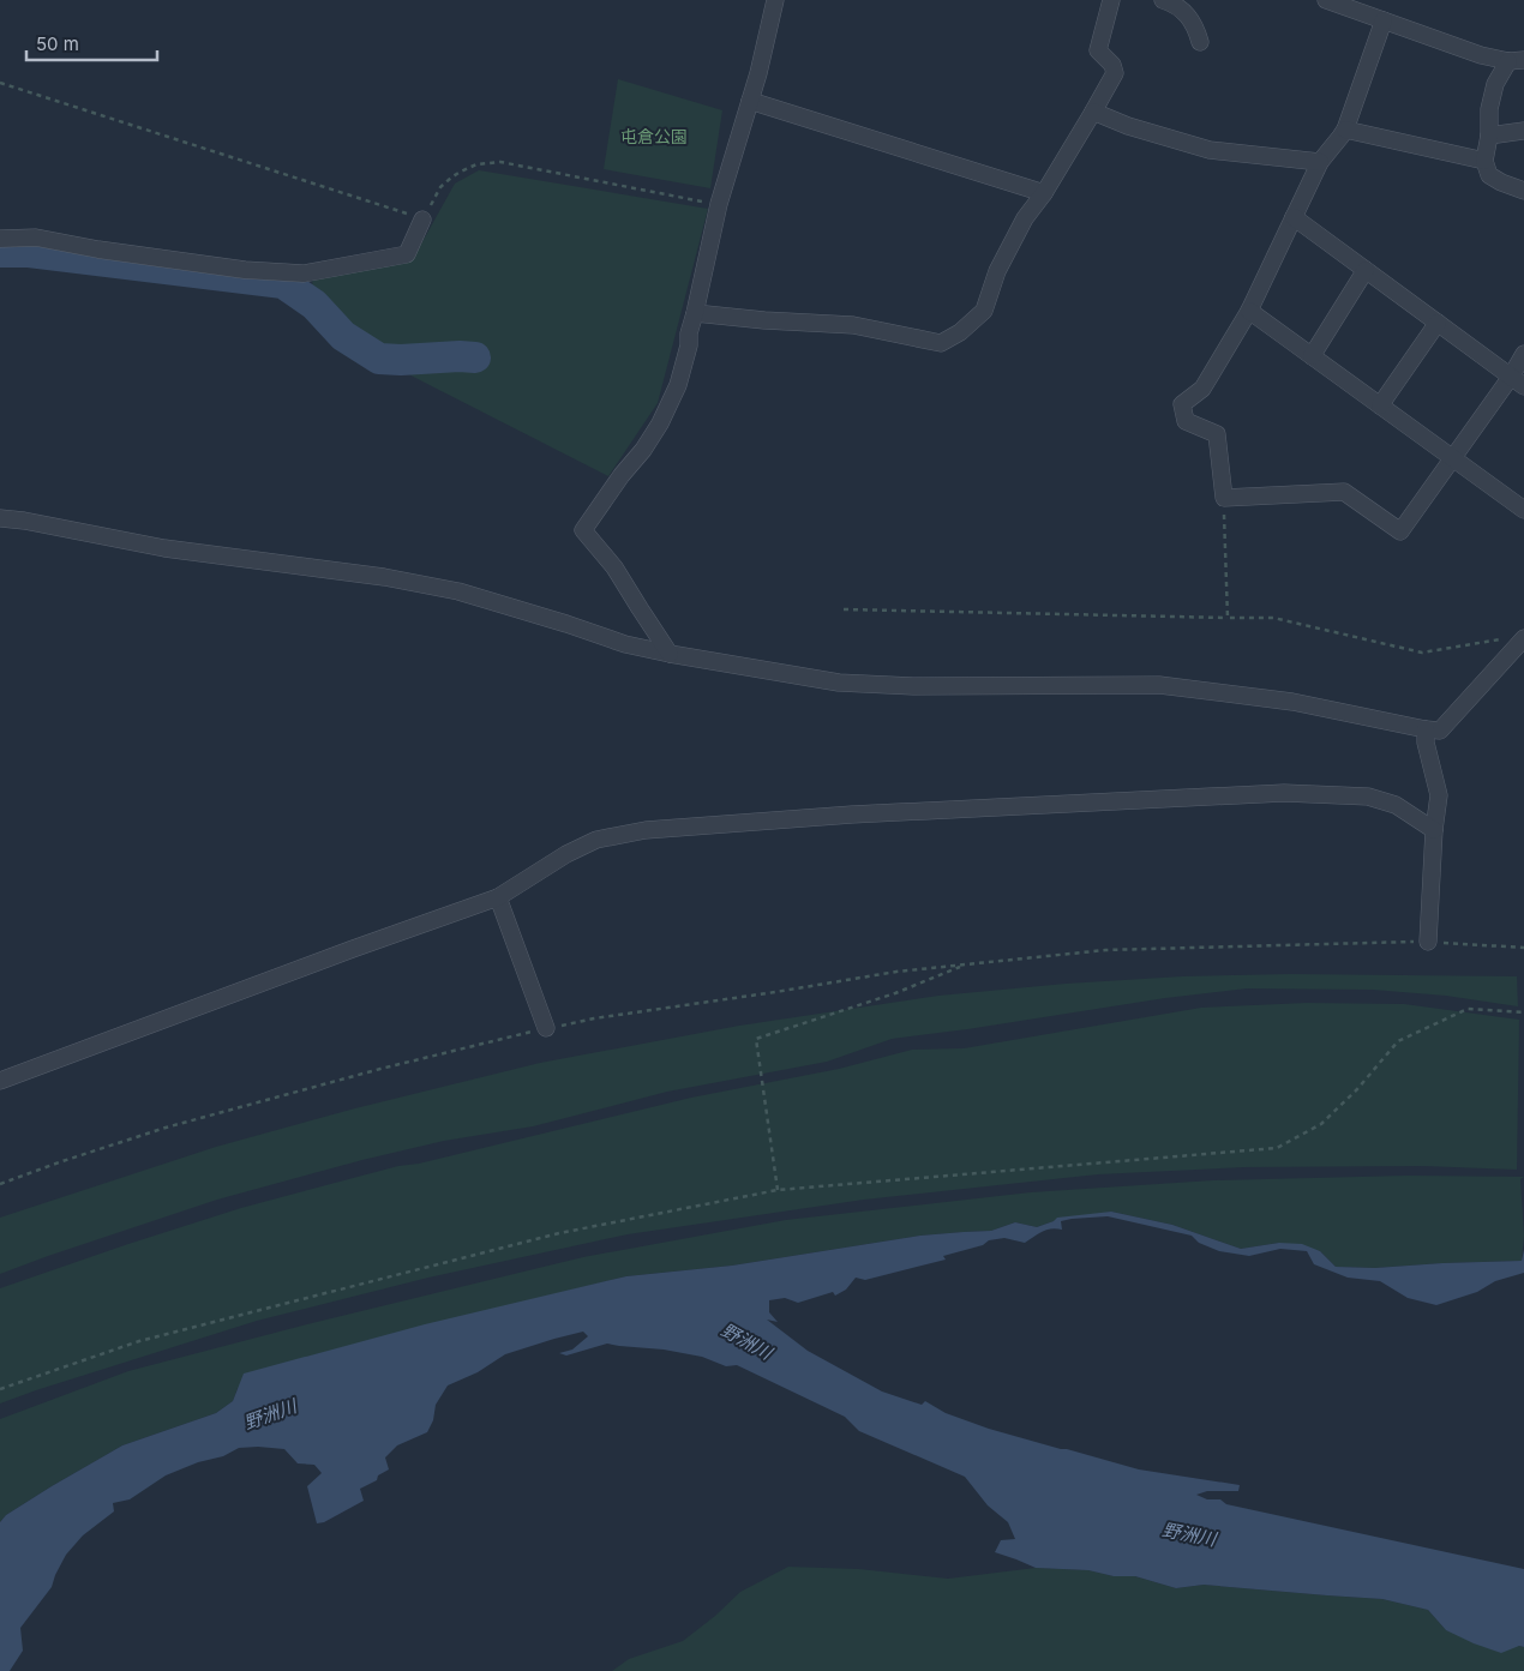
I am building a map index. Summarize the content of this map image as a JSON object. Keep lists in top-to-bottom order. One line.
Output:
{"water":["野洲川"],"parks":["屯倉公園"],"scale_bar":"50 m"}
